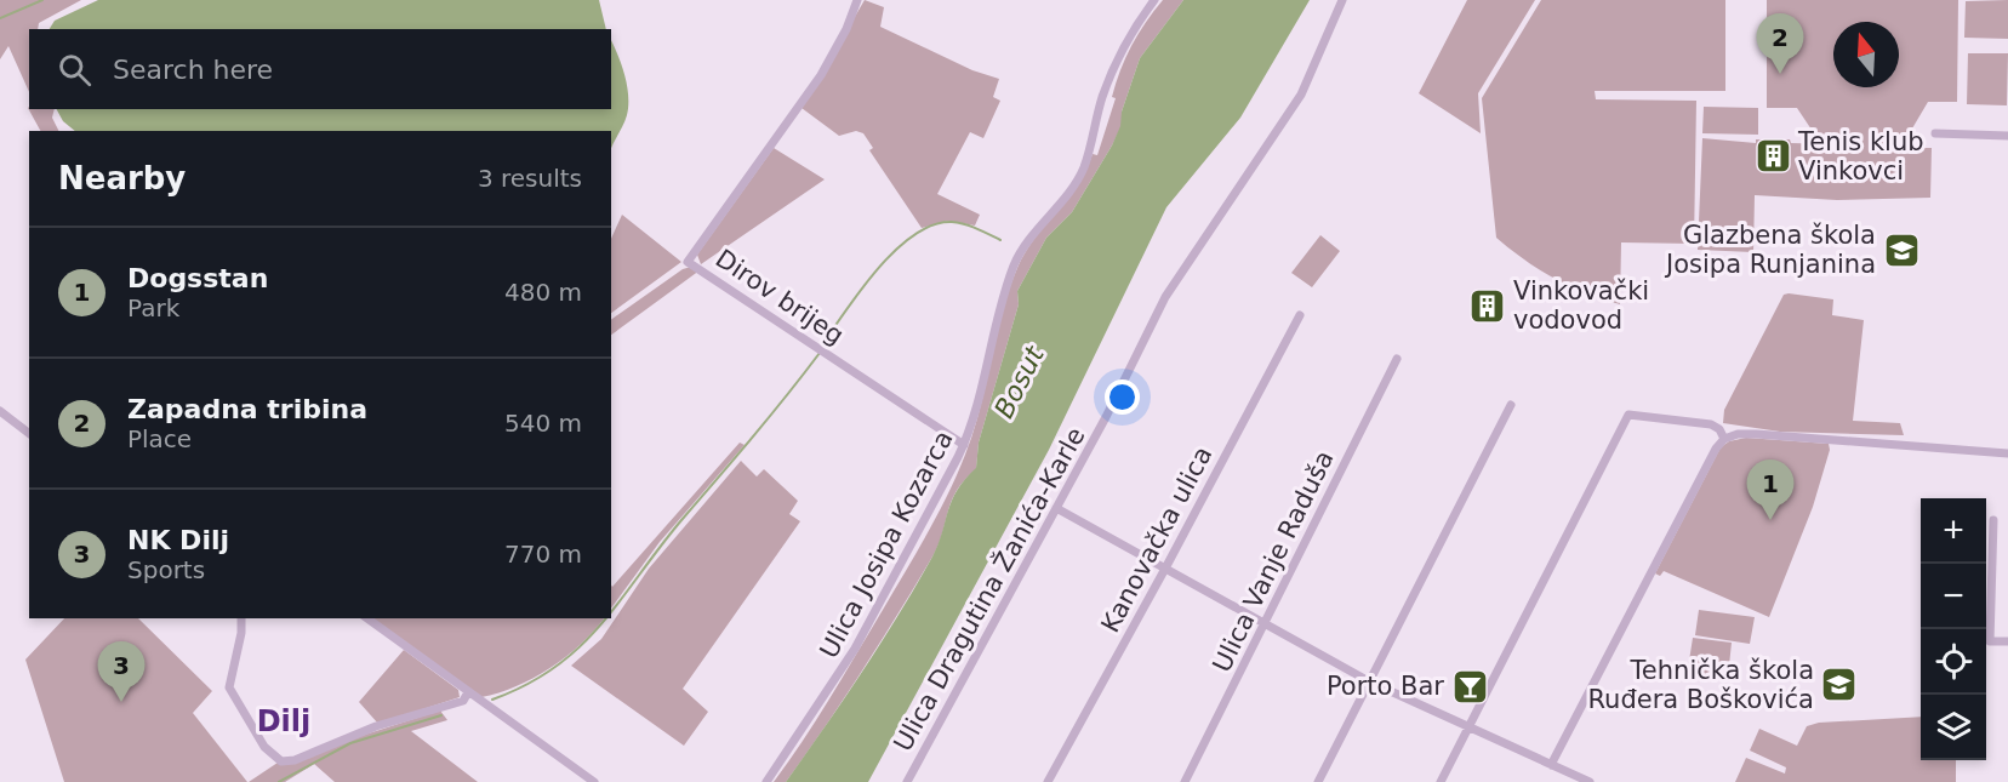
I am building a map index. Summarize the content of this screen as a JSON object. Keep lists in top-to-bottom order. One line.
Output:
{"streets":{"street":["Dirov brijeg","Kanovačka ulica","Ulica Josipa Kozarca","Ulica Vanje Raduša","Ulica Dragutina Žanića-Karle"]},"crossings":[["Dirov brijeg","Ulica Josipa Kozarca"]],"districts":["Dilj"],"water":["Bosut"],"places":{"building":["Tenis klub Vinkovci","Vinkovački vodovod"],"school or university":["Glazbena škola Josipa Runjanina","Tehnička škola Ruđera Boškovića"],"bar":["Porto Bar"]},"north":"top","page":{"pins":["2","1","3"],"search":"Search here","heading":["Nearby","3 results"],"list":[{"mark":"1","name":"Dogsstan","note":"Park","value":"480 m"},{"mark":"2","name":"Zapadna tribina","note":"Place","value":"540 m"},{"mark":"3","name":"NK Dilj","note":"Sports","value":"770 m"}],"map_buttons":["+","−"]}}
